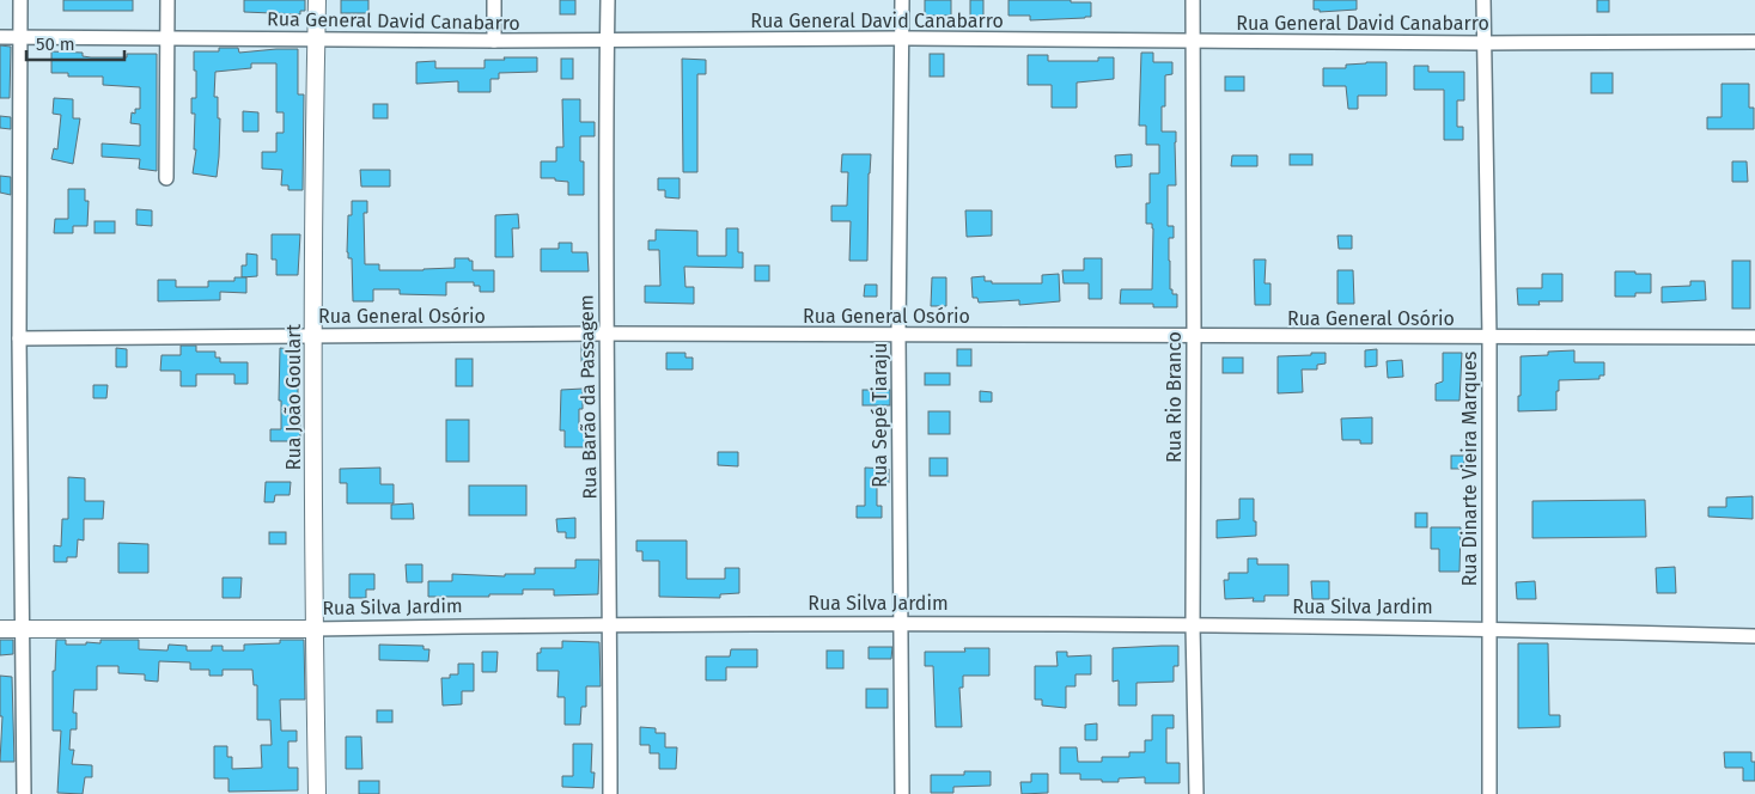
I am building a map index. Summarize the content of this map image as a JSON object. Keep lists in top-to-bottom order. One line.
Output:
{"streets":{"street":["Rua General David Canabarro","Rua General Osório","Rua João Goulart","Rua Barão da Passagem","Rua Rio Branco","Rua Sepé Tiaraju","Rua Dinarte Vieira Marques","Rua Silva Jardim"]},"crossings":[["Rua General David Canabarro","Rua João Goulart"],["Rua General David Canabarro","Rua Barão da Passagem"],["Rua General David Canabarro","Rua Rio Branco"],["Rua General David Canabarro","Rua Sepé Tiaraju"],["Rua General David Canabarro","Rua Dinarte Vieira Marques"],["Rua General Osório","Rua João Goulart"],["Rua General Osório","Rua Barão da Passagem"],["Rua General Osório","Rua Rio Branco"],["Rua General Osório","Rua Sepé Tiaraju"],["Rua General Osório","Rua Dinarte Vieira Marques"],["Rua João Goulart","Rua Silva Jardim"],["Rua Barão da Passagem","Rua Silva Jardim"],["Rua Rio Branco","Rua Silva Jardim"],["Rua Sepé Tiaraju","Rua Silva Jardim"],["Rua Dinarte Vieira Marques","Rua Silva Jardim"]],"scale_bar":"50 m"}
